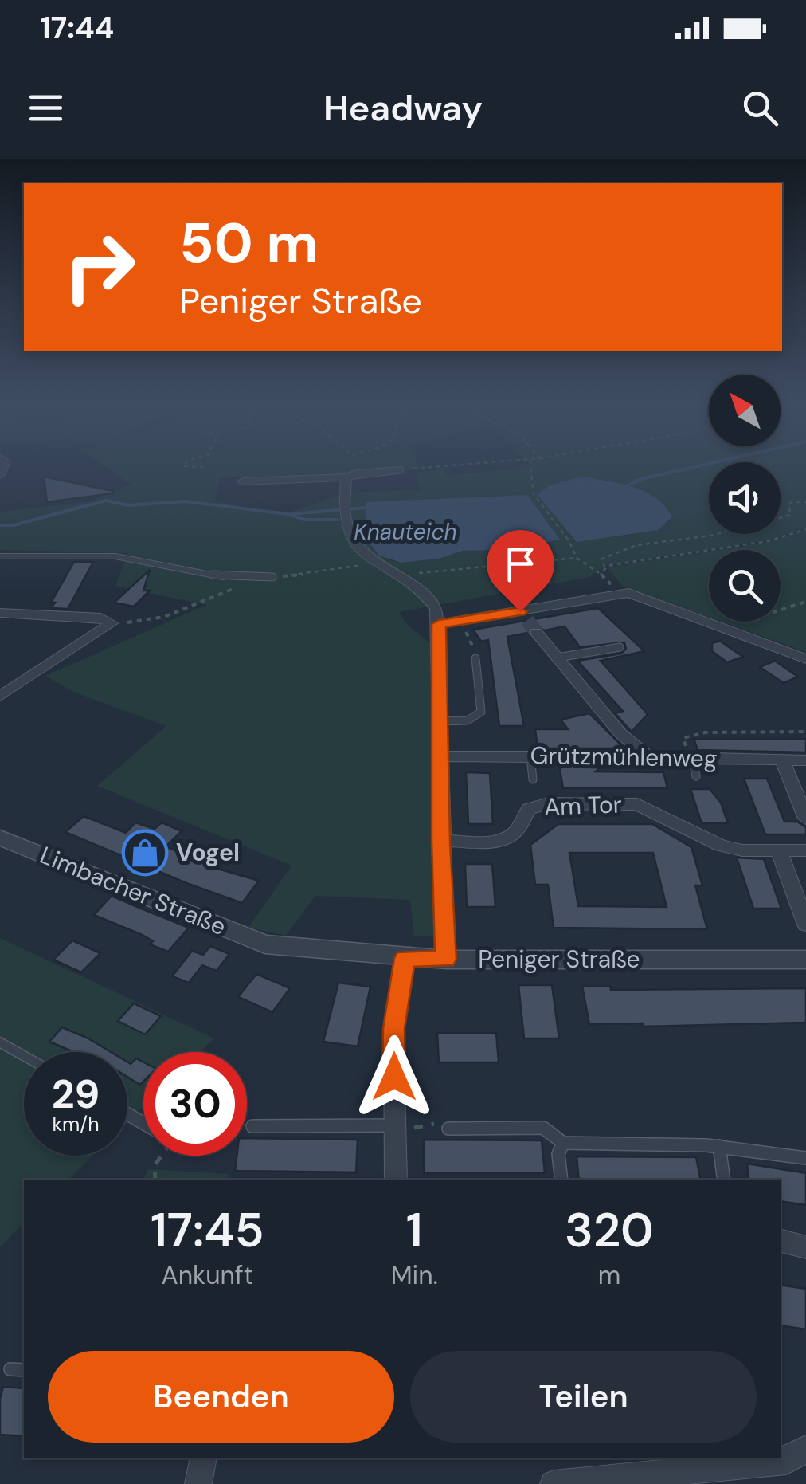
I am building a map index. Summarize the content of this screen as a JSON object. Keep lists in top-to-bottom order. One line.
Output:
{"streets":{"street":["Grützmühlenweg","Am Tor","Limbacher Straße","Peniger Straße"]},"crossings":[["Limbacher Straße","Peniger Straße"]],"water":["Knauteich"],"places":{"shop":["Vogel"]},"north":"top left","page":{"status":"17:44","header":"Headway","turn":["50 m","Peniger Straße"],"speed":"29 km/h","limit":"30","eta":["17:45","Ankunft","1","Min.","320","m"],"buttons":["Beenden","Teilen"]}}
